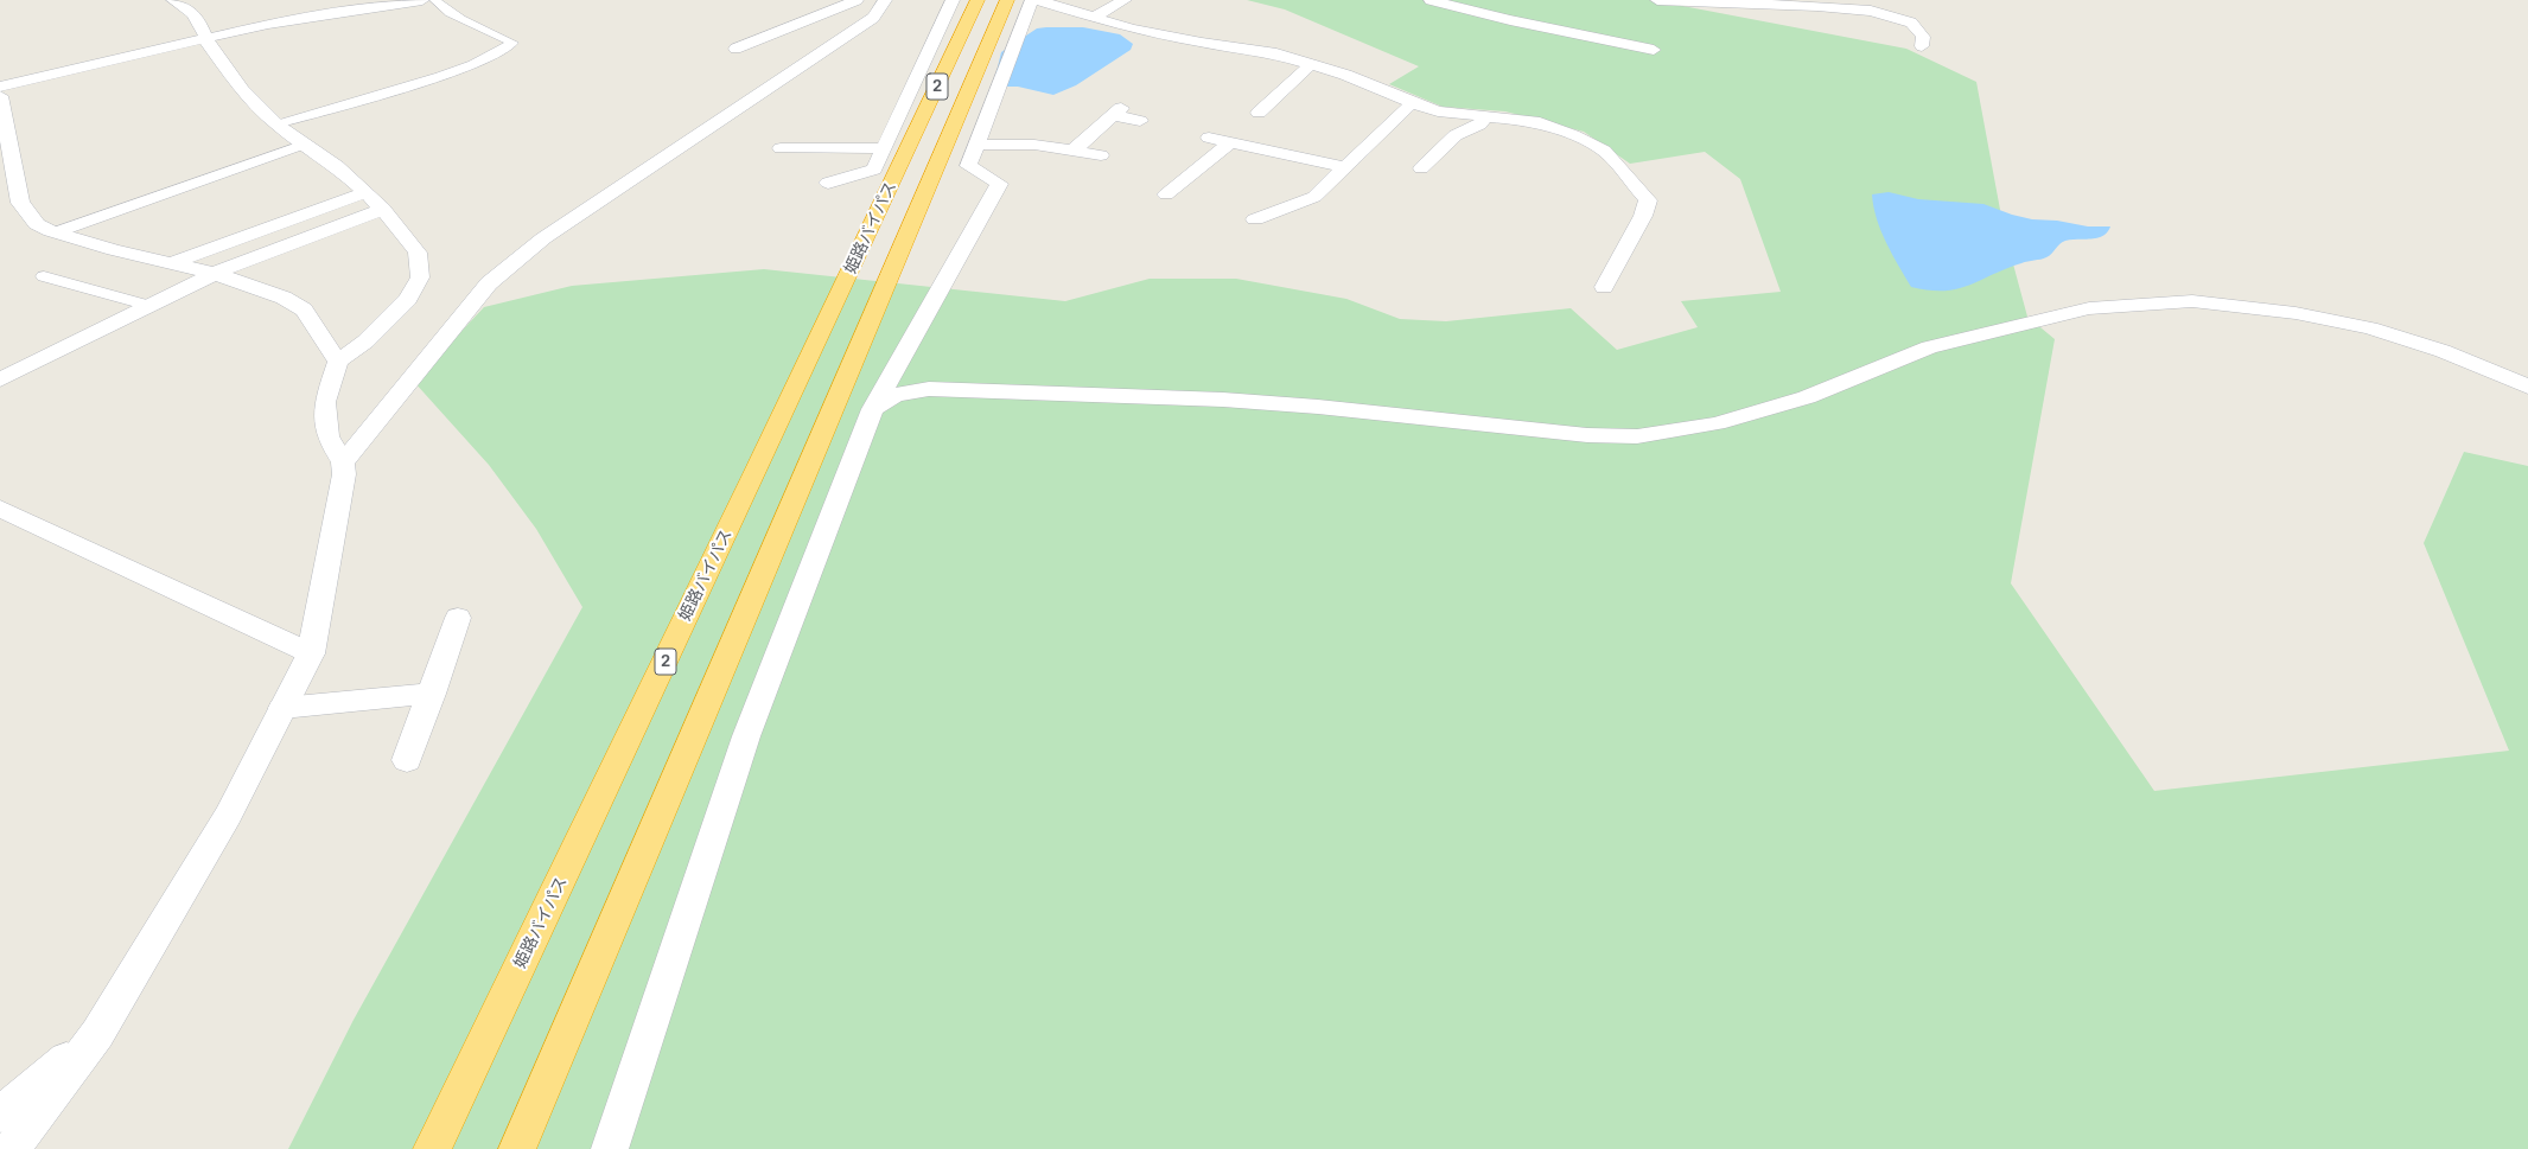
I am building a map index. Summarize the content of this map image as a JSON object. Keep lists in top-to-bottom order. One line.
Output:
{"streets":{"highway":["2","姫路バイパス"]}}
